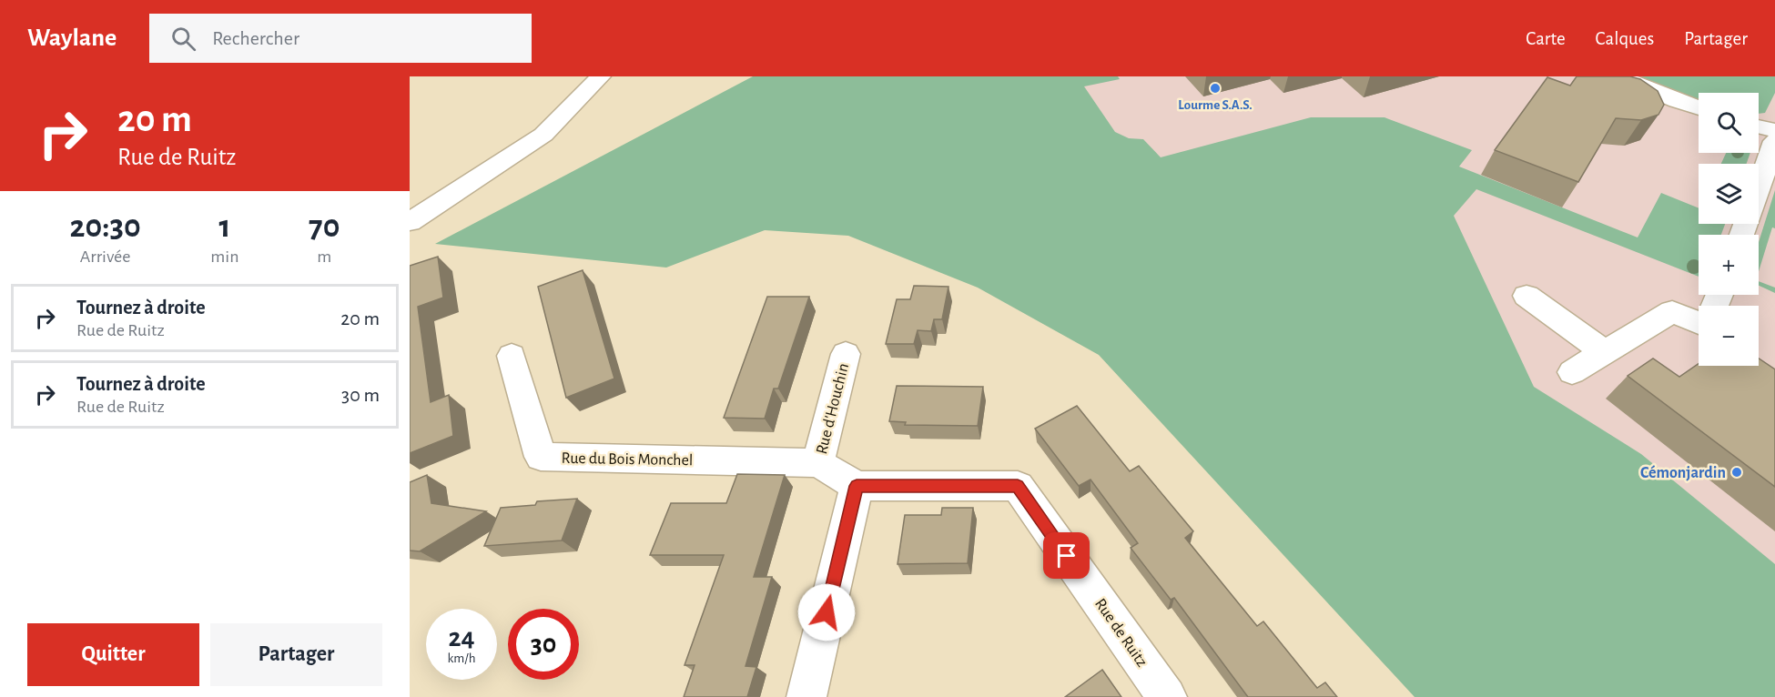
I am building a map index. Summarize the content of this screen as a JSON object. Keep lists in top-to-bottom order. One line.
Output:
{"streets":{"street":["Rue d'Houchin","Rue du Bois Monchel","Rue de Ruitz"]},"crossings":[["Rue d'Houchin","Rue du Bois Monchel"],["Rue d'Houchin","Rue de Ruitz"]],"places":["Lourme S.A.S.","Cémonjardin"],"page":{"header":"Waylane","search":"Rechercher","nav":["Carte","Calques","Partager"],"turn":["20 m","Rue de Ruitz"],"map_buttons":["+","−"],"eta":["20:30","Arrivée","1","min","70","m"],"list":[{"name":"Tournez à droite","note":"Rue de Ruitz","value":"20 m"},{"name":"Tournez à droite","note":"Rue de Ruitz","value":"30 m"}],"speed":"24 km/h","limit":"30","buttons":["Quitter","Partager"]}}
